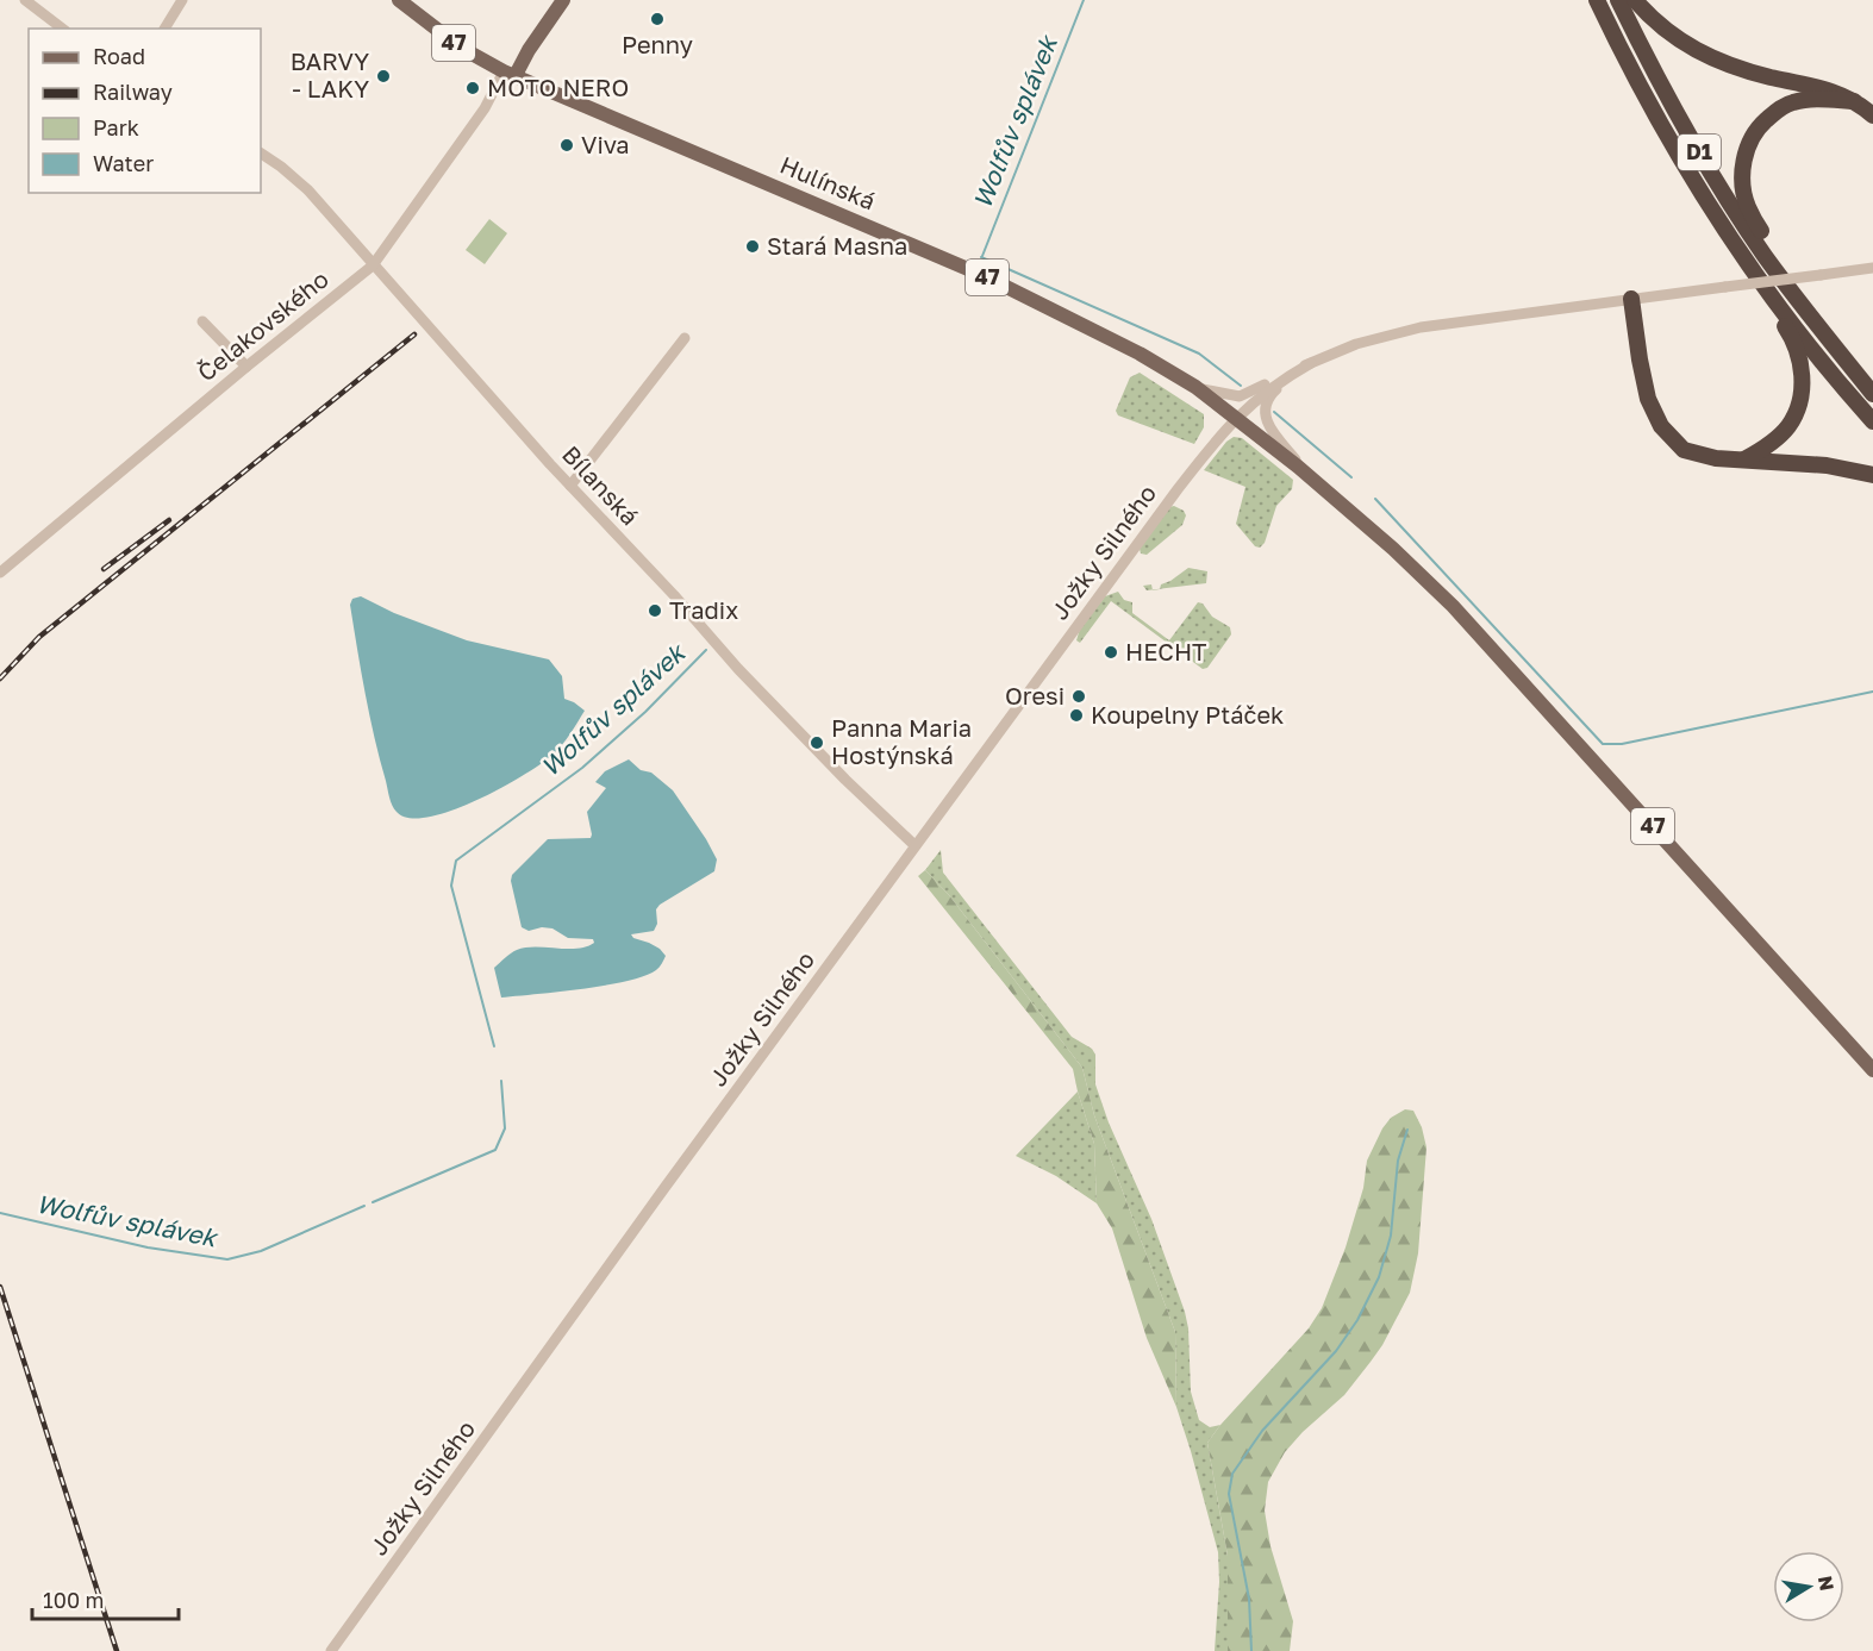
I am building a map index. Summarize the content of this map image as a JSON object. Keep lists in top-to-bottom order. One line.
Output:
{"streets":{"highway":["D1"],"main road":["47","Hulínská"],"street":["Čelakovského","Bílanská","Jožky Silného"]},"crossings":[["47","Hulínská"],["47","Jožky Silného"],["Hulínská","Čelakovského"],["Hulínská","Jožky Silného"],["Čelakovského","Bílanská"],["Bílanská","Jožky Silného"]],"water":["Wolfův splávek"],"places":["Penny","BARVY - LAKY","MOTO NERO","Viva","Stará Masna","Tradix","HECHT","Oresi","Koupelny Ptáček","Panna Maria Hostýnská"],"legend":["Road","Railway","Park","Water"],"scale_bar":"100 m","north":"right"}
